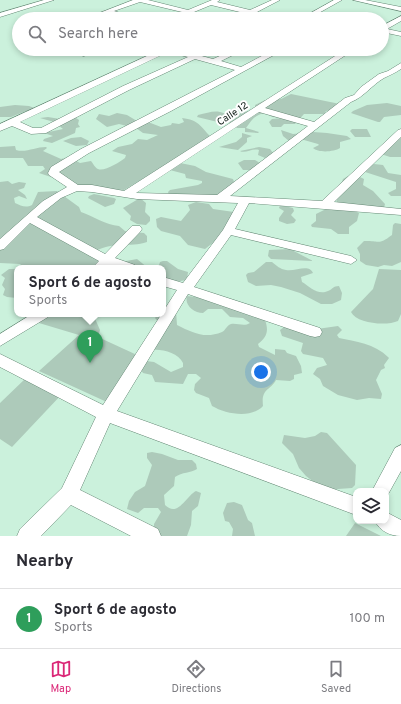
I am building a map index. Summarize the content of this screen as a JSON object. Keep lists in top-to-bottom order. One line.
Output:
{"streets":{"street":["Calle 12"]},"page":{"search":"Search here","popup":["Sport 6 de agosto","Sports"],"pins":"1","heading":"Nearby","list":[{"mark":"1","name":"Sport 6 de agosto","note":"Sports","value":"100 m"}],"nav":["Map","Directions","Saved"]}}
